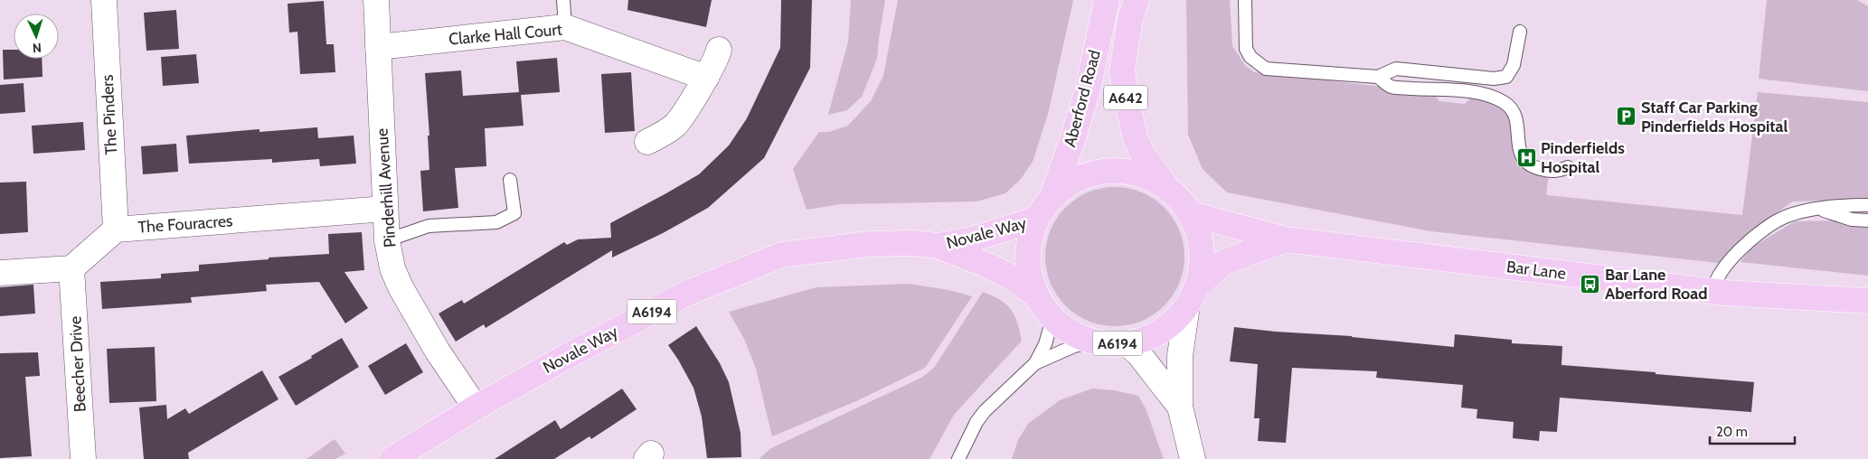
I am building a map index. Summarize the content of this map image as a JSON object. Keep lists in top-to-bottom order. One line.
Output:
{"streets":{"main road":["A642","Aberford Road","Novale Way","Bar Lane","A6194"],"street":["Clarke Hall Court","The Pinders","Pinderhill Avenue","The Fouracres","Beecher Drive"]},"crossings":[["Clarke Hall Court","Pinderhill Avenue"],["Aberford Road","A6194"],["The Pinders","The Fouracres"],["Pinderhill Avenue","The Fouracres"],["Pinderhill Avenue","Novale Way"],["The Fouracres","Beecher Drive"],["Novale Way","A6194"],["Bar Lane","A6194"]],"places":{"parking":["Staff Car Parking Pinderfields Hospital"],"hospital":["Pinderfields Hospital"],"bus stop":["Bar Lane Aberford Road"]},"scale_bar":"20 m","north":"bottom"}
